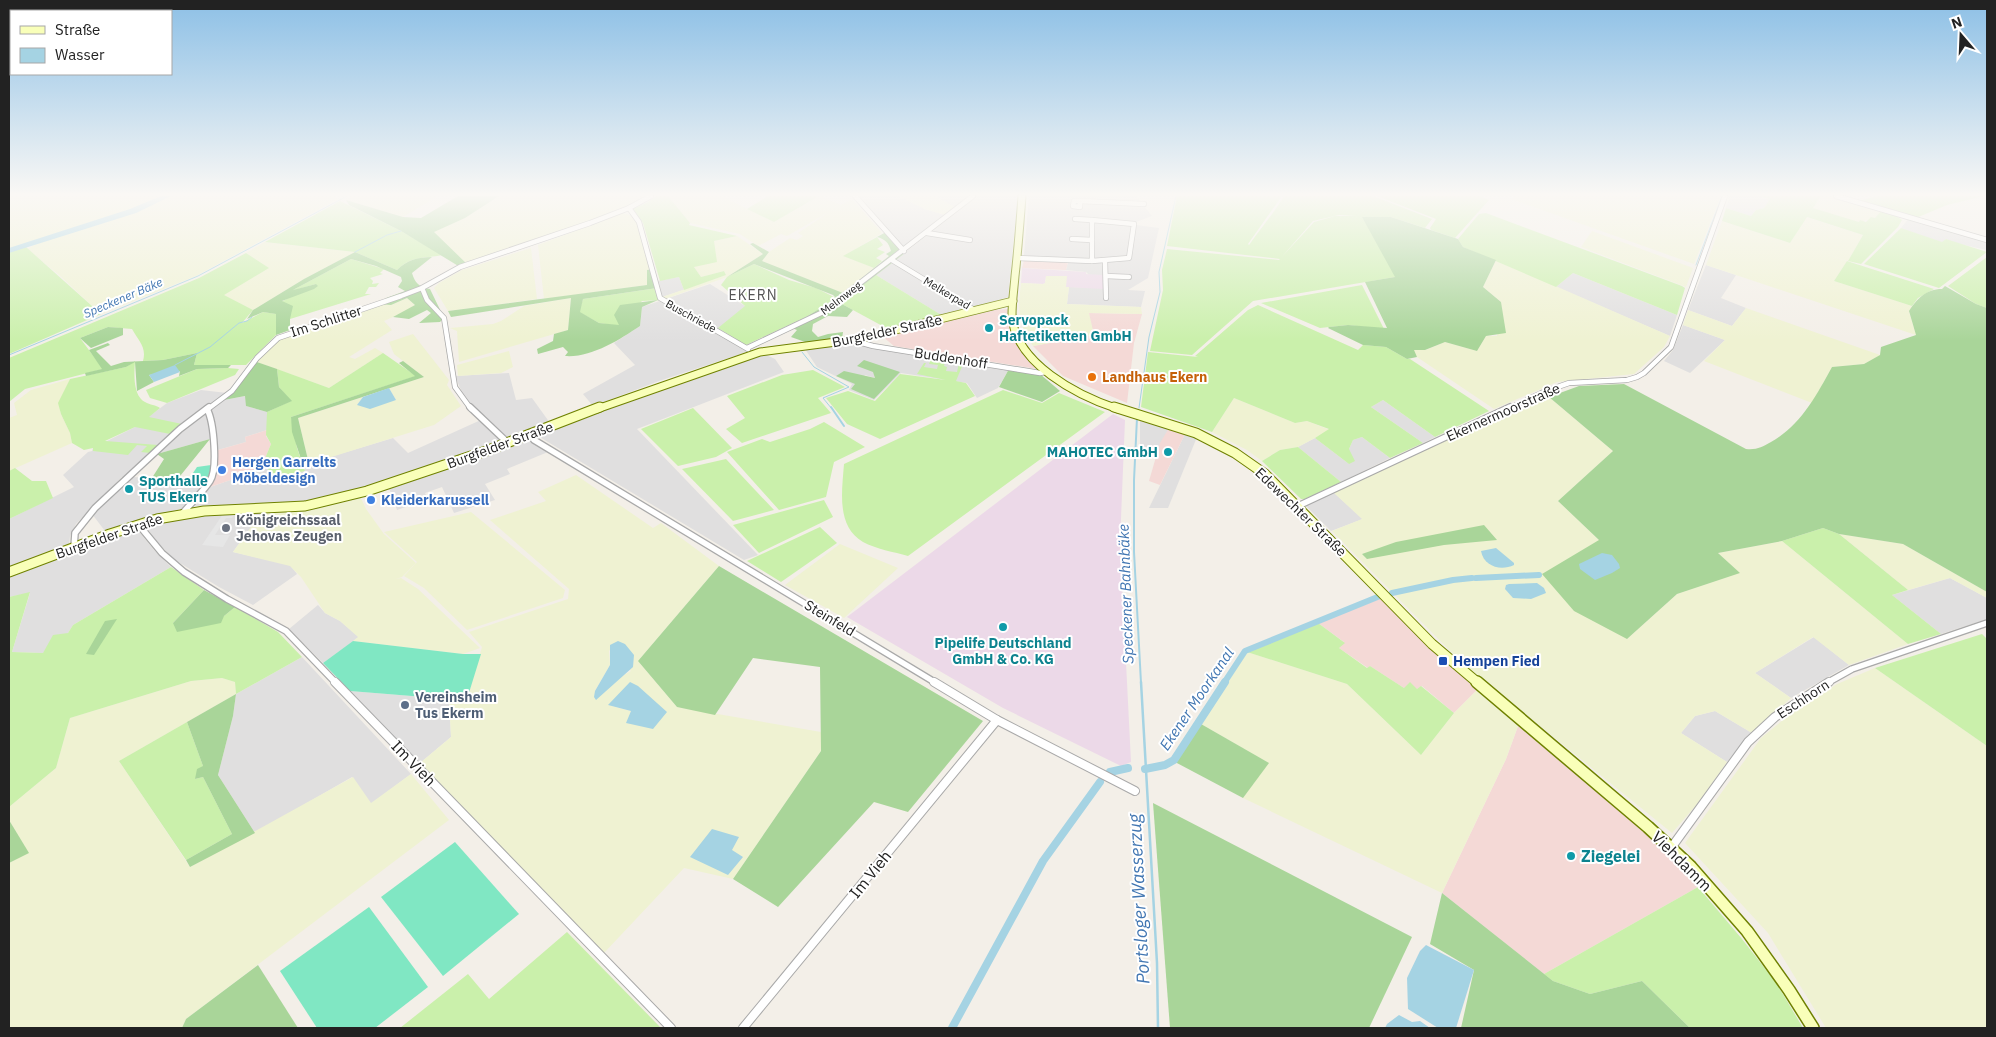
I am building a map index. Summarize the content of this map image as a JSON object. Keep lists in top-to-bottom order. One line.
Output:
{"streets":{"main road":["Burgfelder Straße","Edewechter Straße","Viehdamm"],"street":["Melkerpad","Melmweg","Buschriede","Im Schlitter","Buddenhoff","Ekernermoorstraße","Steinfeld","Eschhorn","Im Vieh"]},"crossings":[["Melkerpad","Melmweg"],["Melkerpad","Burgfelder Straße"],["Melmweg","Buschriede"],["Buschriede","Burgfelder Straße"],["Im Schlitter","Burgfelder Straße"],["Burgfelder Straße","Buddenhoff"],["Burgfelder Straße","Edewechter Straße"],["Burgfelder Straße","Steinfeld"],["Burgfelder Straße","Im Vieh"],["Buddenhoff","Edewechter Straße"],["Ekernermoorstraße","Edewechter Straße"],["Edewechter Straße","Viehdamm"],["Steinfeld","Im Vieh"],["Eschhorn","Viehdamm"]],"districts":["EKERN"],"water":["Speckener Bäke","Speckener Bahnbäke","Ekener Moorkanal","Portsloger Wasserzug"],"places":{"other":["Servopack Haftetiketten GmbH","Landhaus Ekern","MAHOTEC GmbH","Hergen Garrelts Möbeldesign","Sporthalle TUS Ekern","Kleiderkarussell","Königreichssaal Jehovas Zeugen","Pipelife Deutschland GmbH & Co. KG","Vereinsheim Tus Ekerm","Ziegelei"],"transit":["Hempen Fied"]},"legend":["Straße","Wasser"],"north":"top"}
